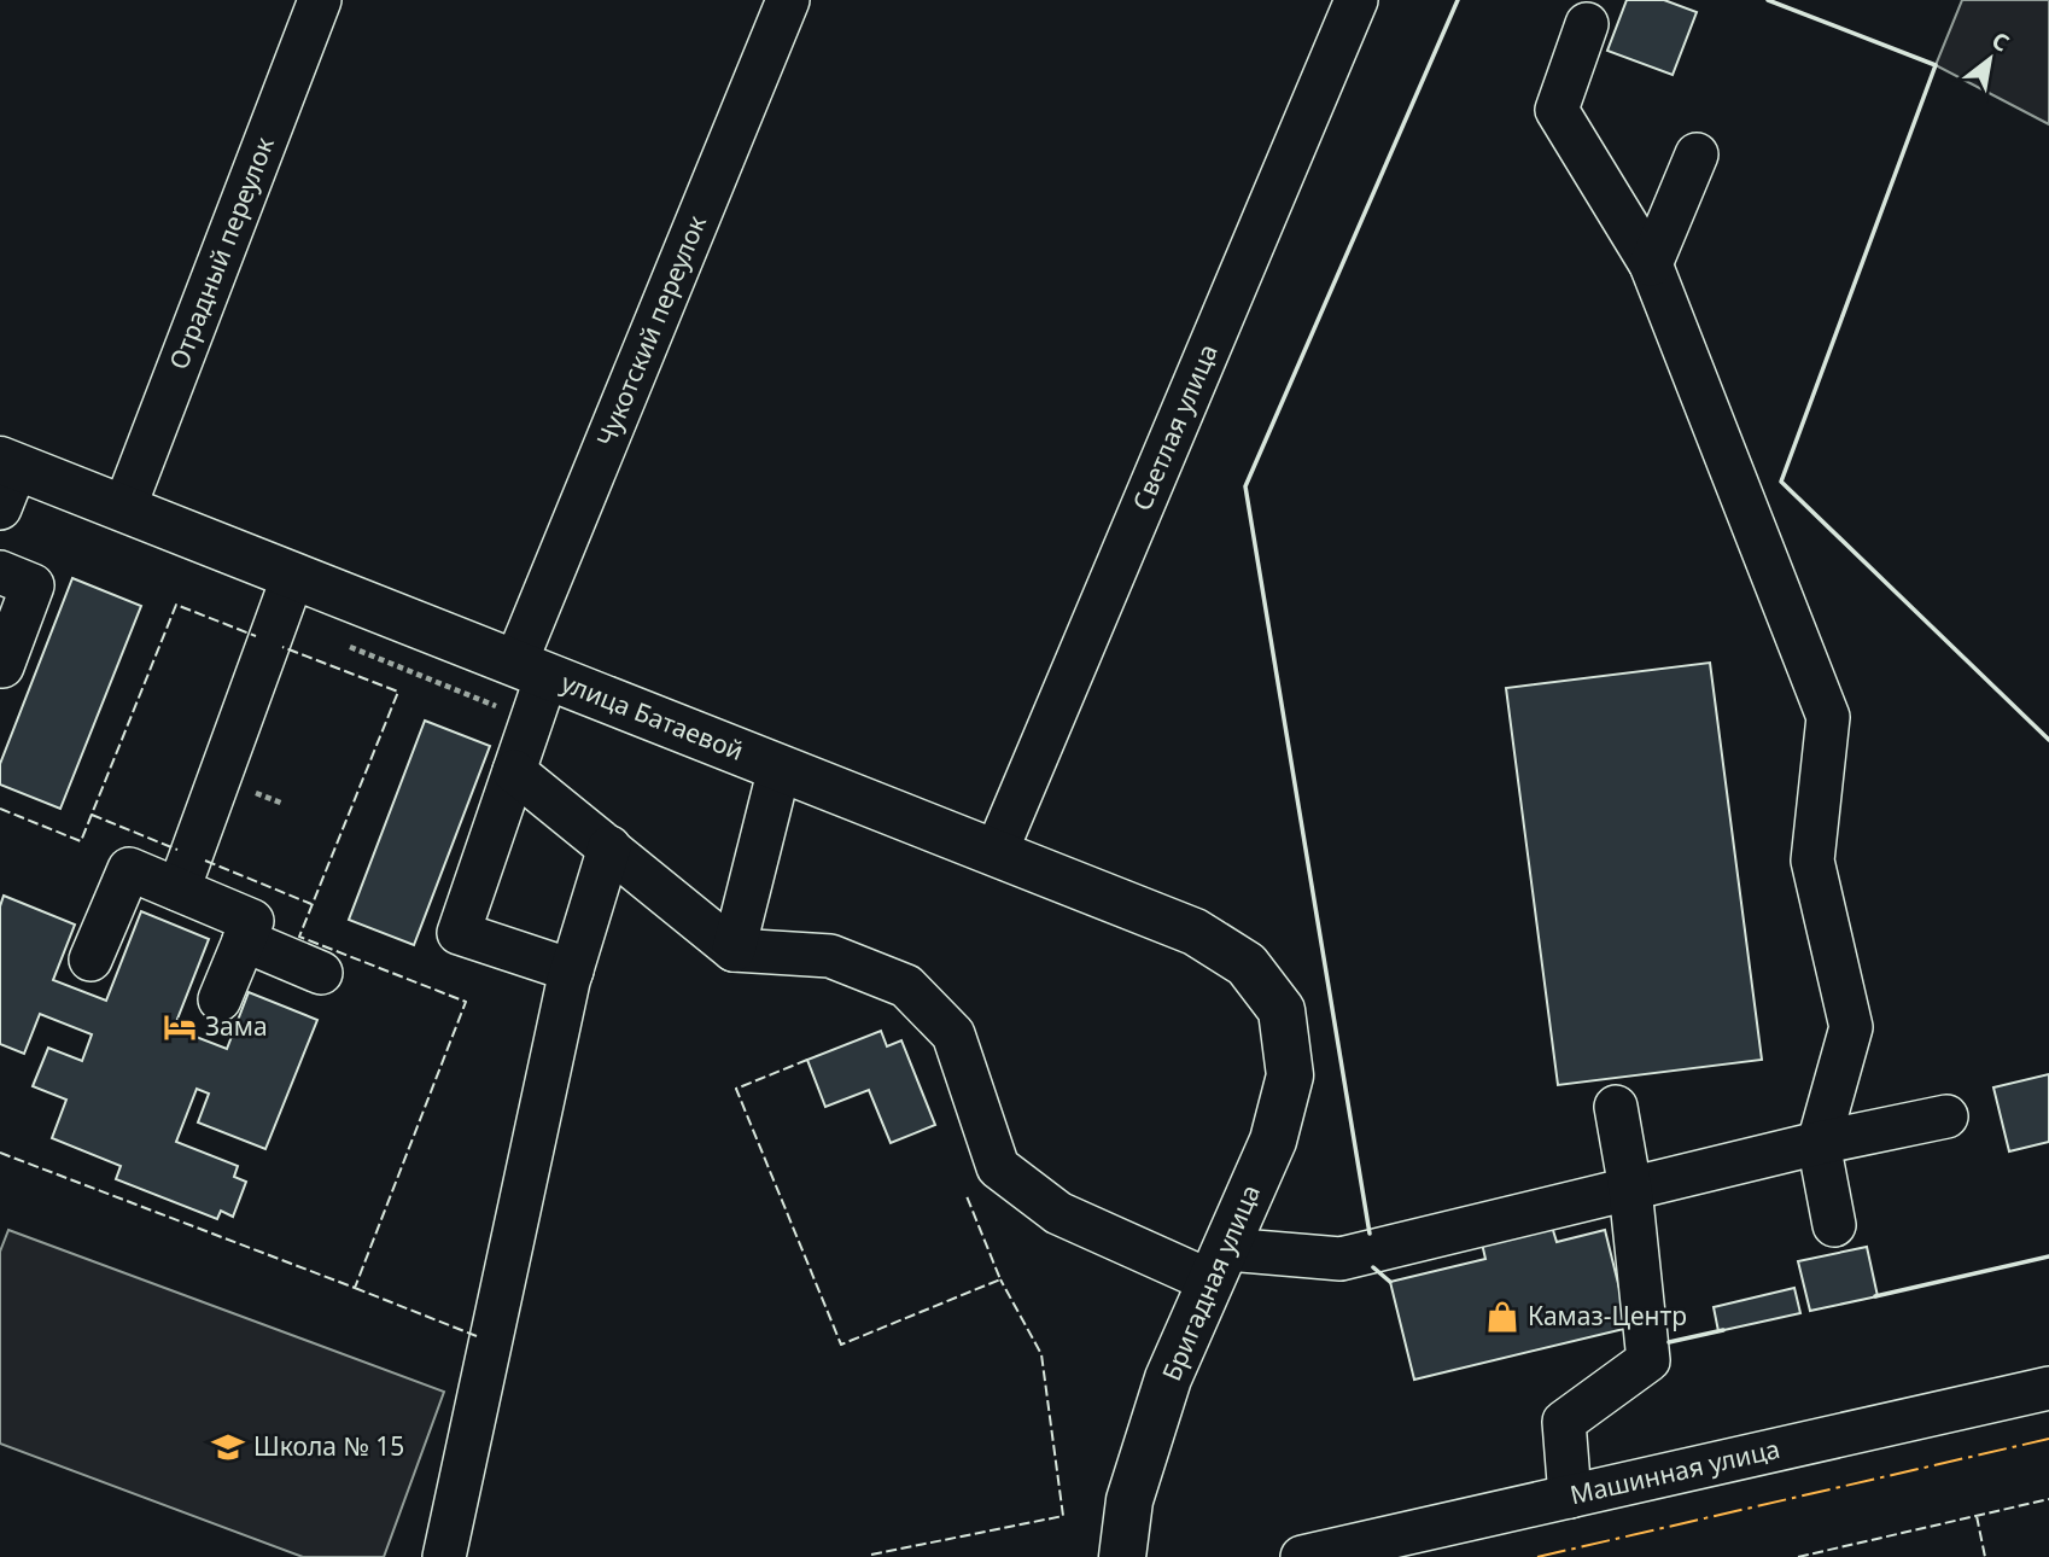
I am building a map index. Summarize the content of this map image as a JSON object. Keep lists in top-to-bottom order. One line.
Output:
{"streets":{"main road":["улица Батаевой","Бригадная улица"],"street":["Отрадный переулок","Чукотский переулок","Светлая улица","Машинная улица"]},"crossings":[["Отрадный переулок","улица Батаевой"],["Чукотский переулок","улица Батаевой"],["Светлая улица","улица Батаевой"],["улица Батаевой","Бригадная улица"]],"places":{"hotel":["Зама"],"shop":["Камаз-Центр"],"school or university":["Школа № 15"]},"north":"top right"}
